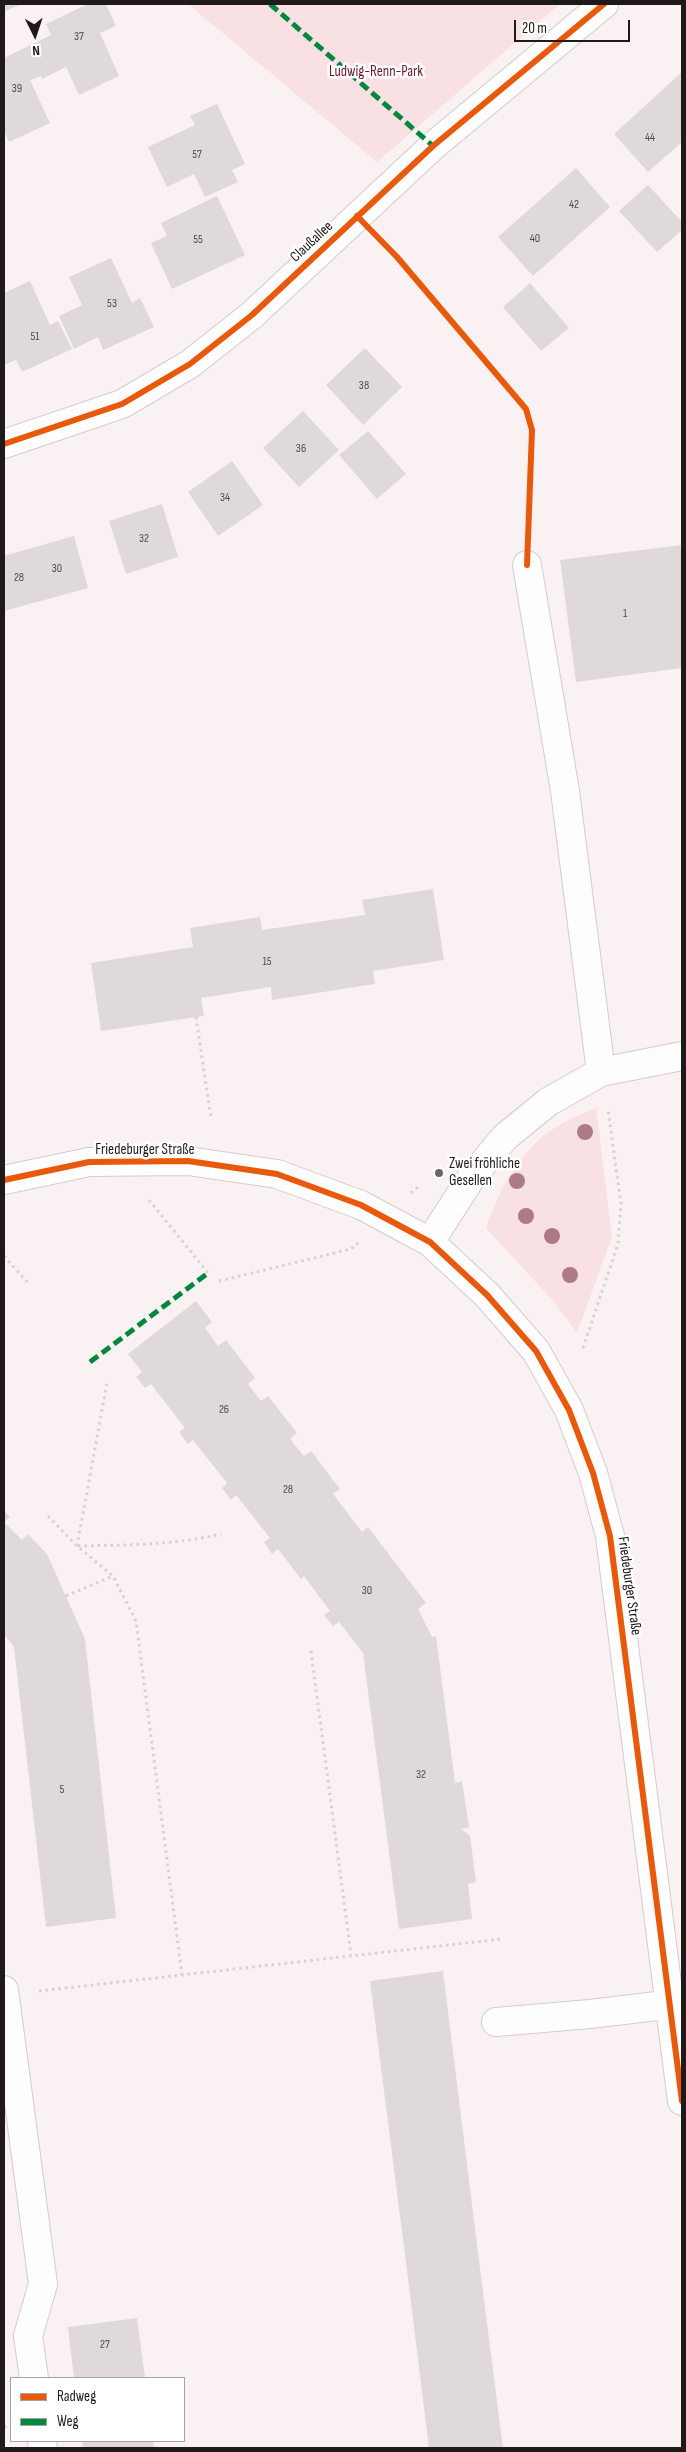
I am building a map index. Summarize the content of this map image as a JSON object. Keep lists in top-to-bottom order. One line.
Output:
{"streets":{"street":["Claußallee","Friedeburger Straße"]},"parks":["Ludwig-Renn-Park"],"places":["Zwei fröhliche Gesellen"],"house_numbers":["37","39","44","57","42","40","55","53","51","38","36","34","32","30","28","1","15","26","28","30","32","5","27"],"legend":["Radweg","Weg"],"scale_bar":"20 m","north":"bottom"}
